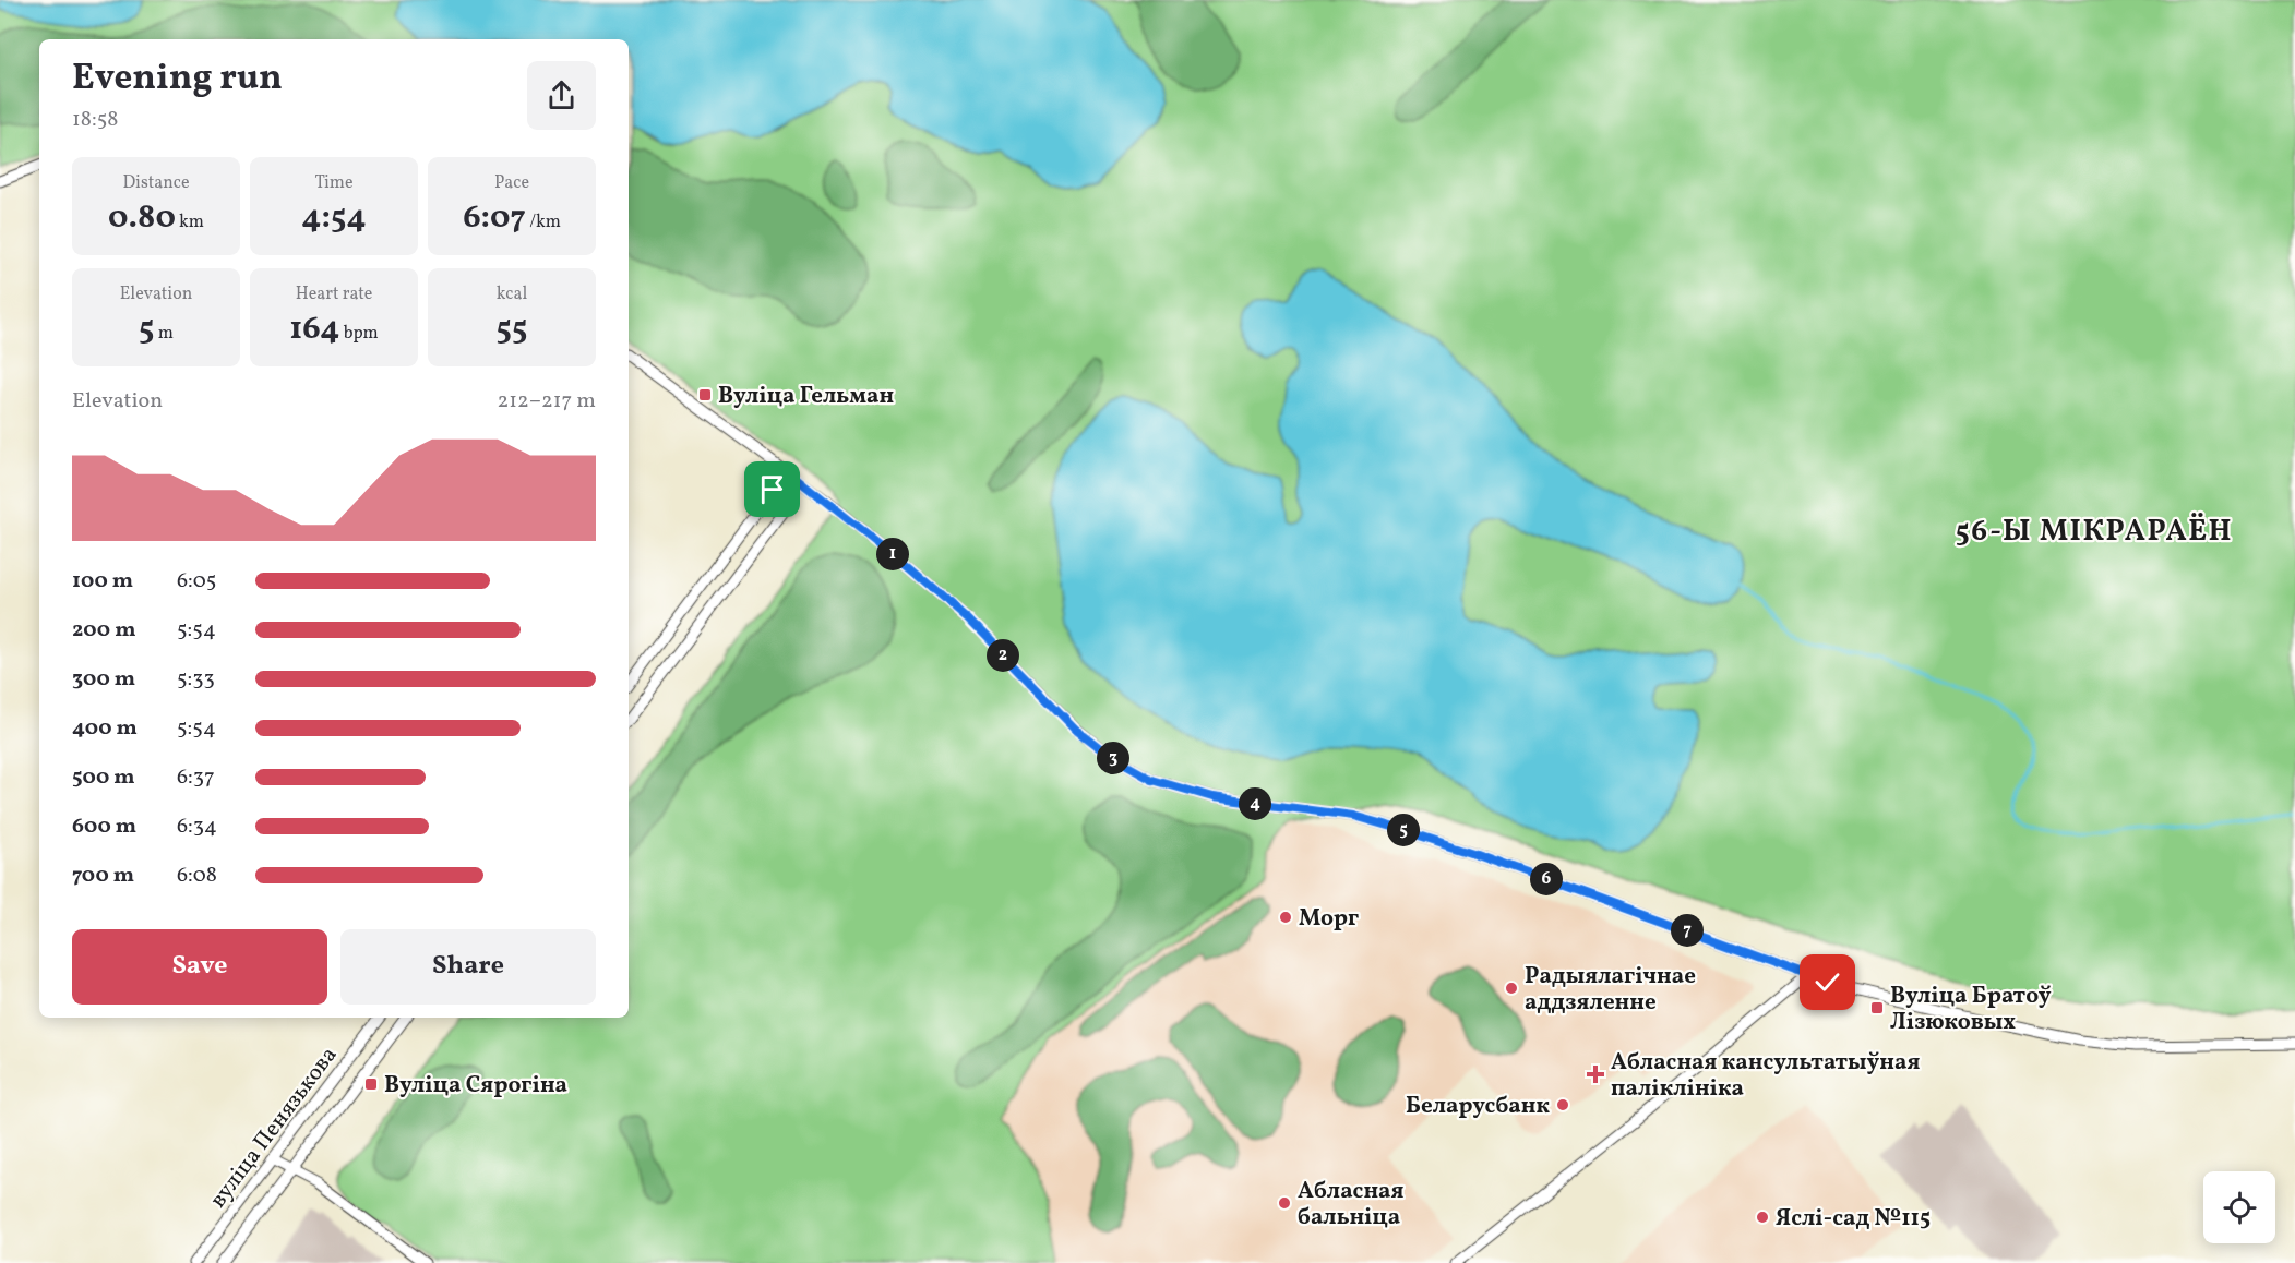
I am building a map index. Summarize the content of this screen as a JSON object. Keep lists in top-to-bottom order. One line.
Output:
{"streets":{"street":["вуліца Пенязькова"]},"districts":["56-Ы МІКРАРАЁН"],"places":{"transit":["Вуліца Гельман","Вуліца Братоў Лізюковых","Вуліца Сярогіна"],"other":["Морг","Радыялагічнае аддзяленне","Беларусбанк","Абласная бальніца","Яслі-сад №115"],"health":["Абласная кансультатыўная паліклініка"]},"page":{"heading":["Evening run","18:58"],"stats":[["Distance","0.80 km"],["Time","4:54"],["Pace","6:07 /km"],["Elevation","5 m"],["Heart rate","164 bpm"],["kcal","55"]],"chart":["Elevation","212–217 m"],"pins":["1","2","3","4","5","6","7"],"list":[{"name":"100 m","note":"6:05"},{"name":"200 m","note":"5:54"},{"name":"300 m","note":"5:33"},{"name":"400 m","note":"5:54"},{"name":"500 m","note":"6:37"},{"name":"600 m","note":"6:34"},{"name":"700 m","note":"6:08"}],"buttons":["Save","Share"]}}
